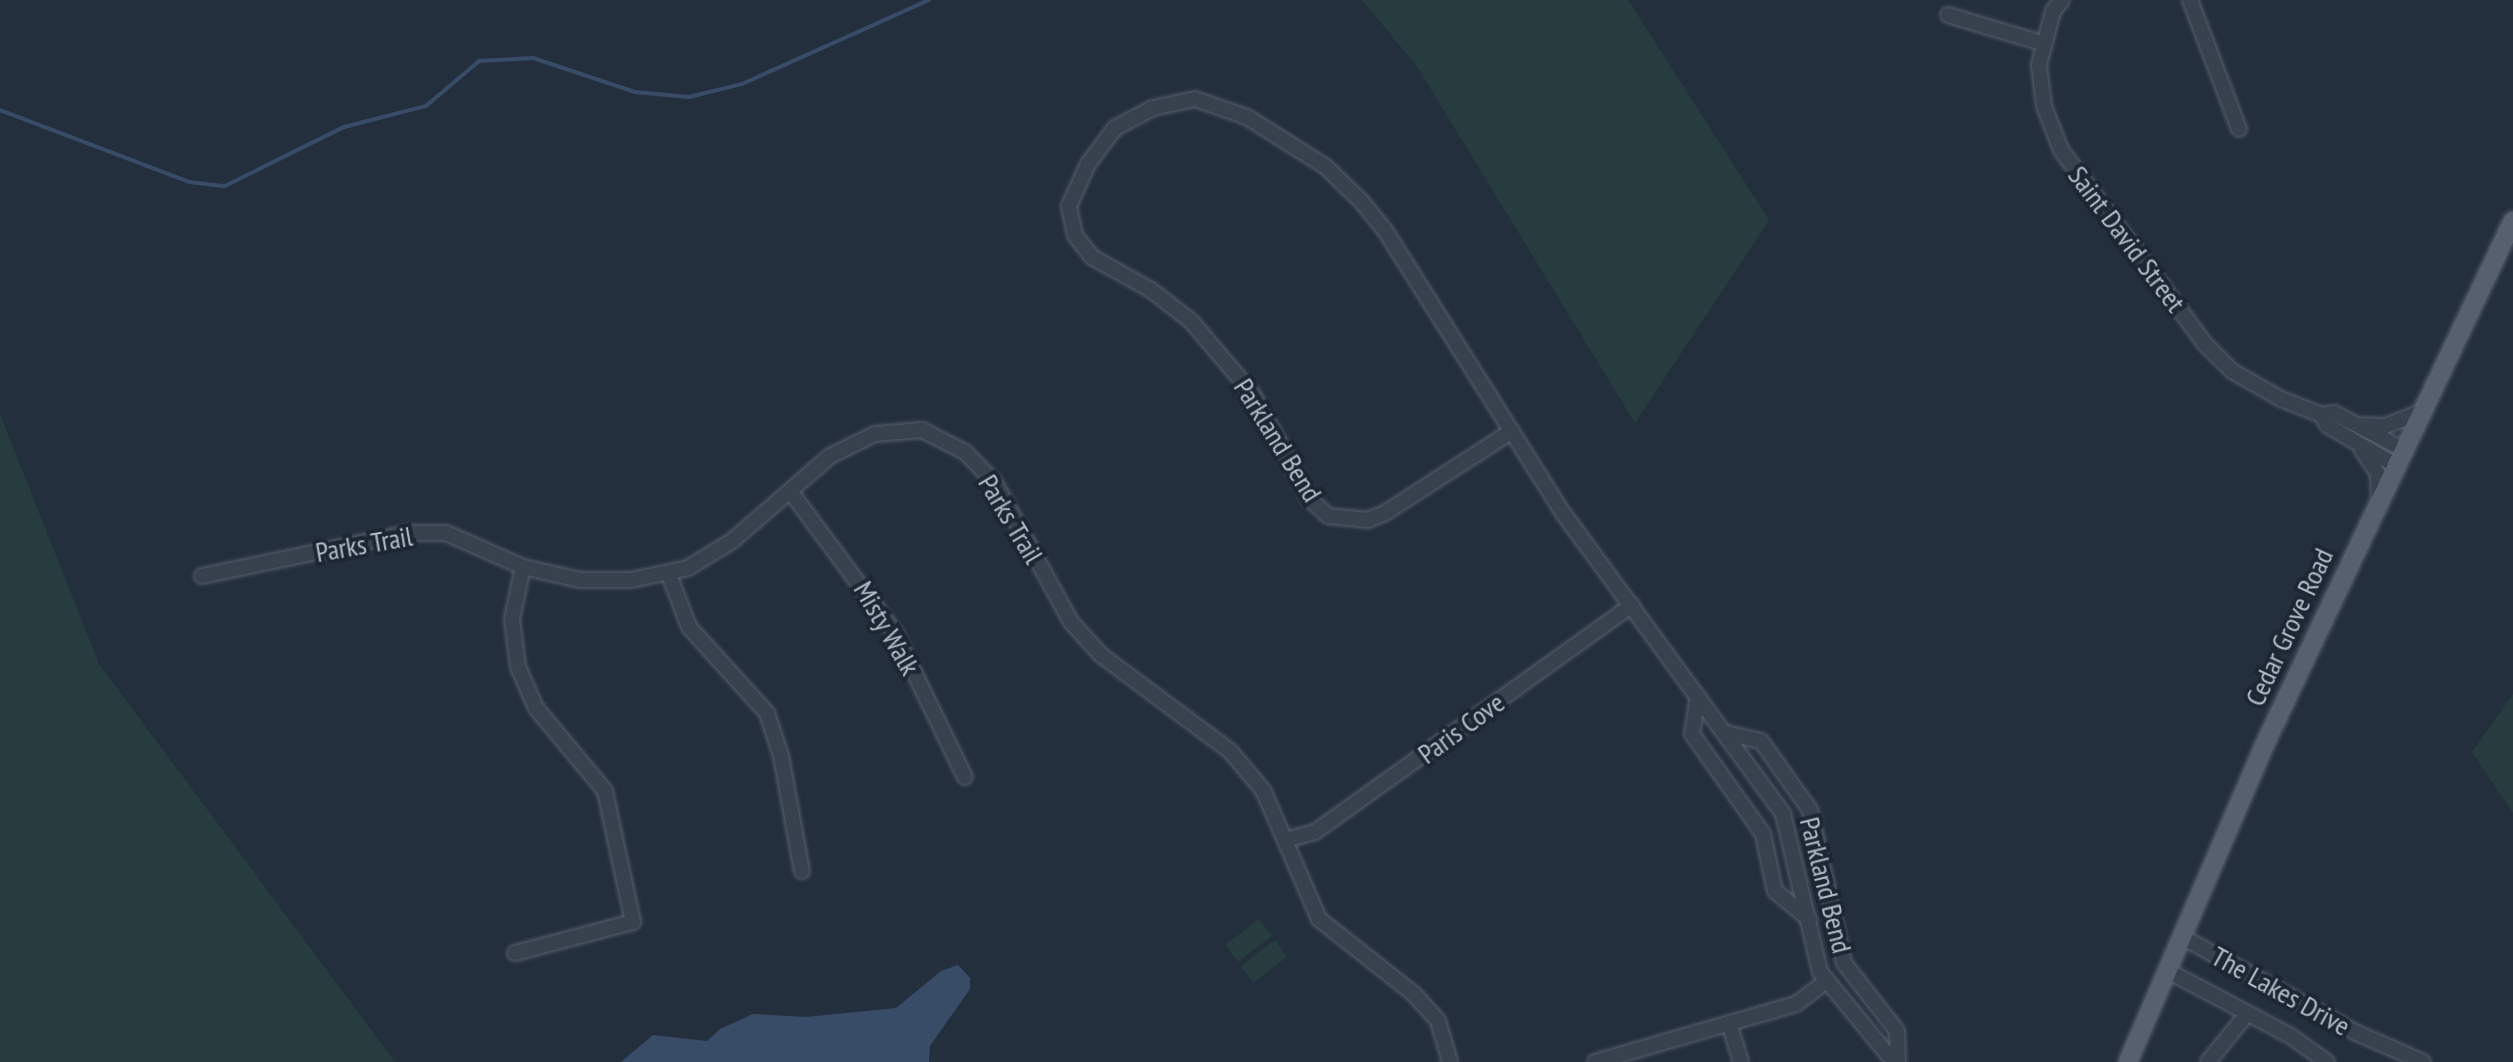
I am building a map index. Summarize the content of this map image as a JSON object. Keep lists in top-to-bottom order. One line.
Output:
{"streets":{"main road":["Cedar Grove Road"],"street":["Saint David Street","Parkland Bend","Parks Trail","Misty Walk","Paris Cove","The Lakes Drive"]},"crossings":[["Saint David Street","Cedar Grove Road"],["Parkland Bend","Paris Cove"],["Parks Trail","Misty Walk"],["Parks Trail","Paris Cove"],["Cedar Grove Road","The Lakes Drive"]]}
